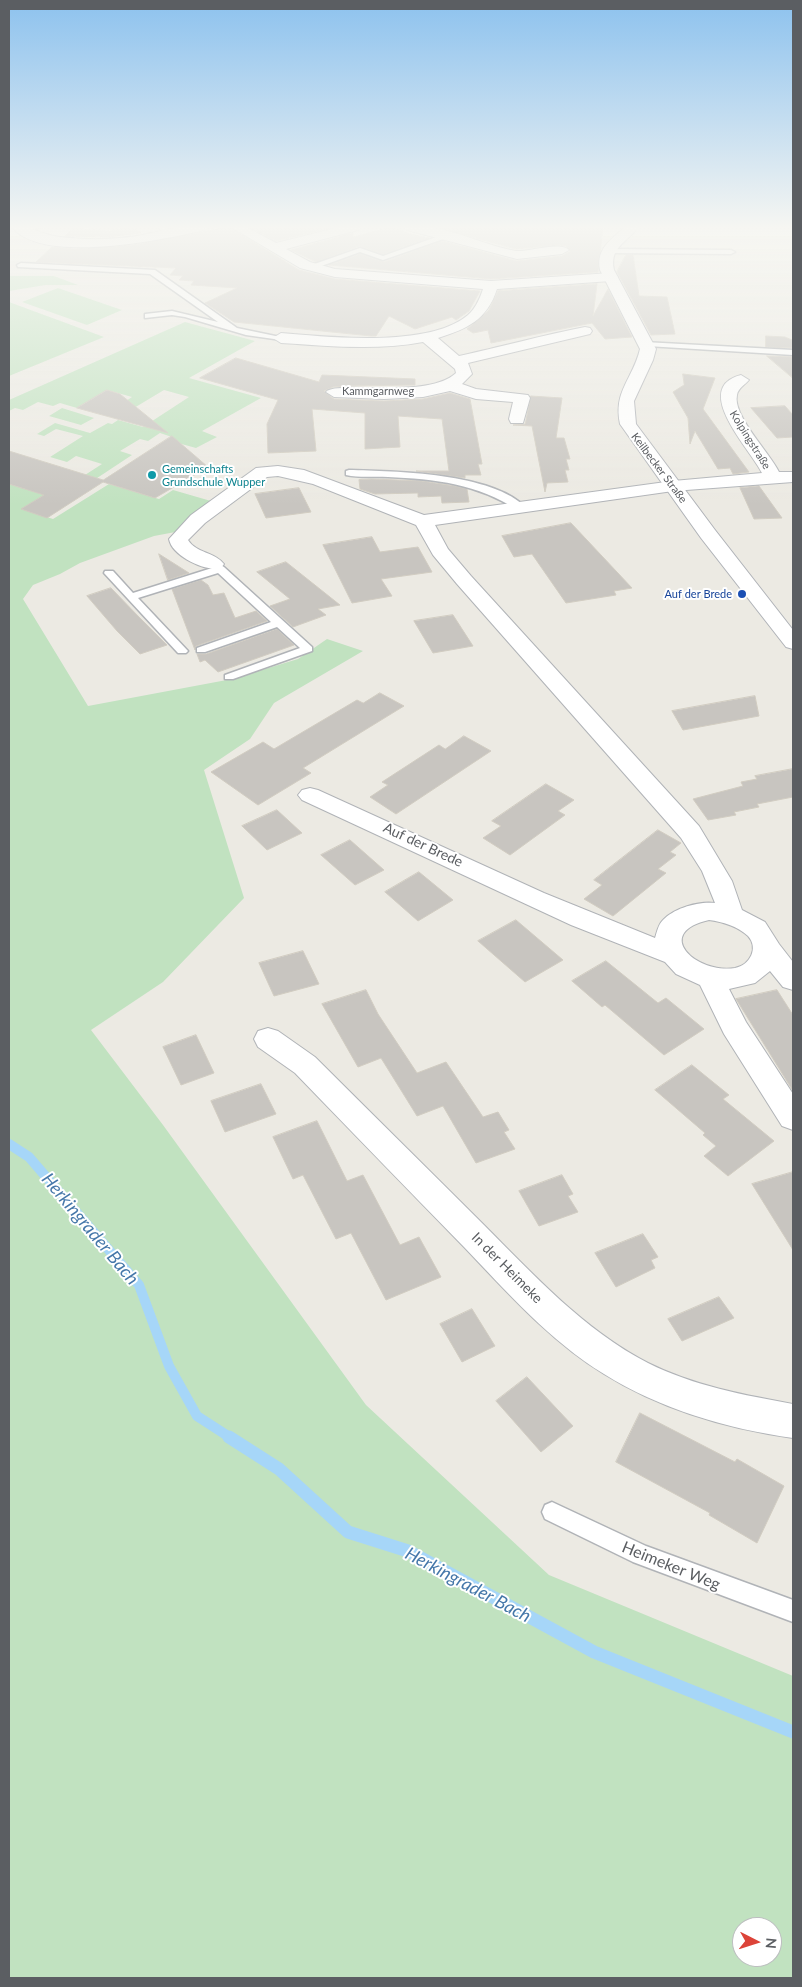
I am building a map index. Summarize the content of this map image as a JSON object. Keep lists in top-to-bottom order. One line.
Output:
{"streets":{"street":["Kammgarnweg","Kolpingstraße","Keilbecker Straße","Auf der Brede","In der Heimeke"],"lane":["Heimeker Weg"]},"crossings":[["Kolpingstraße","Keilbecker Straße"]],"water":["Herkingrader Bach"],"places":["Gemeinschafts Grundschule Wupper","Auf der Brede"],"north":"right"}
